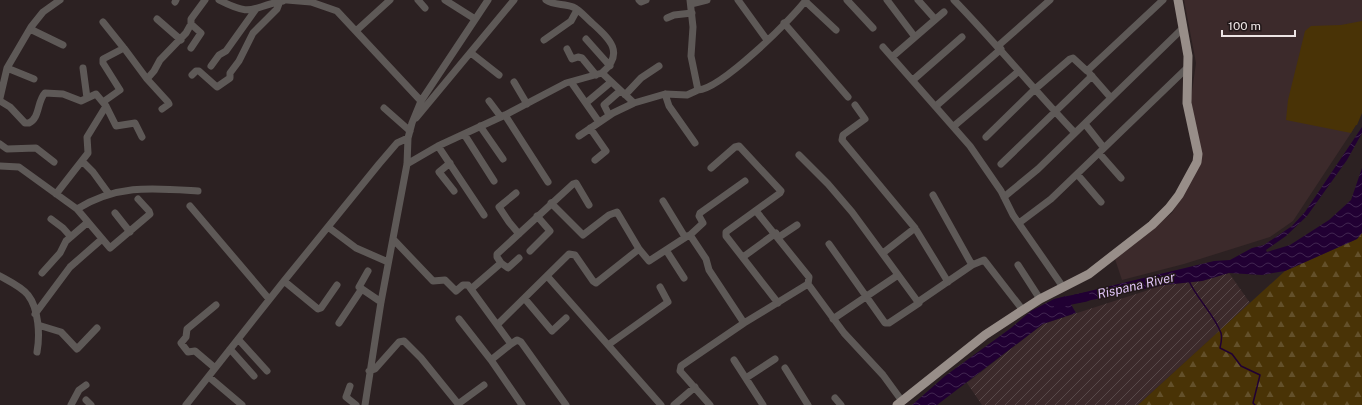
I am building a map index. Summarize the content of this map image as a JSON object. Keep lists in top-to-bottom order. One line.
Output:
{"water":["Rispana River"],"scale_bar":"100 m"}
